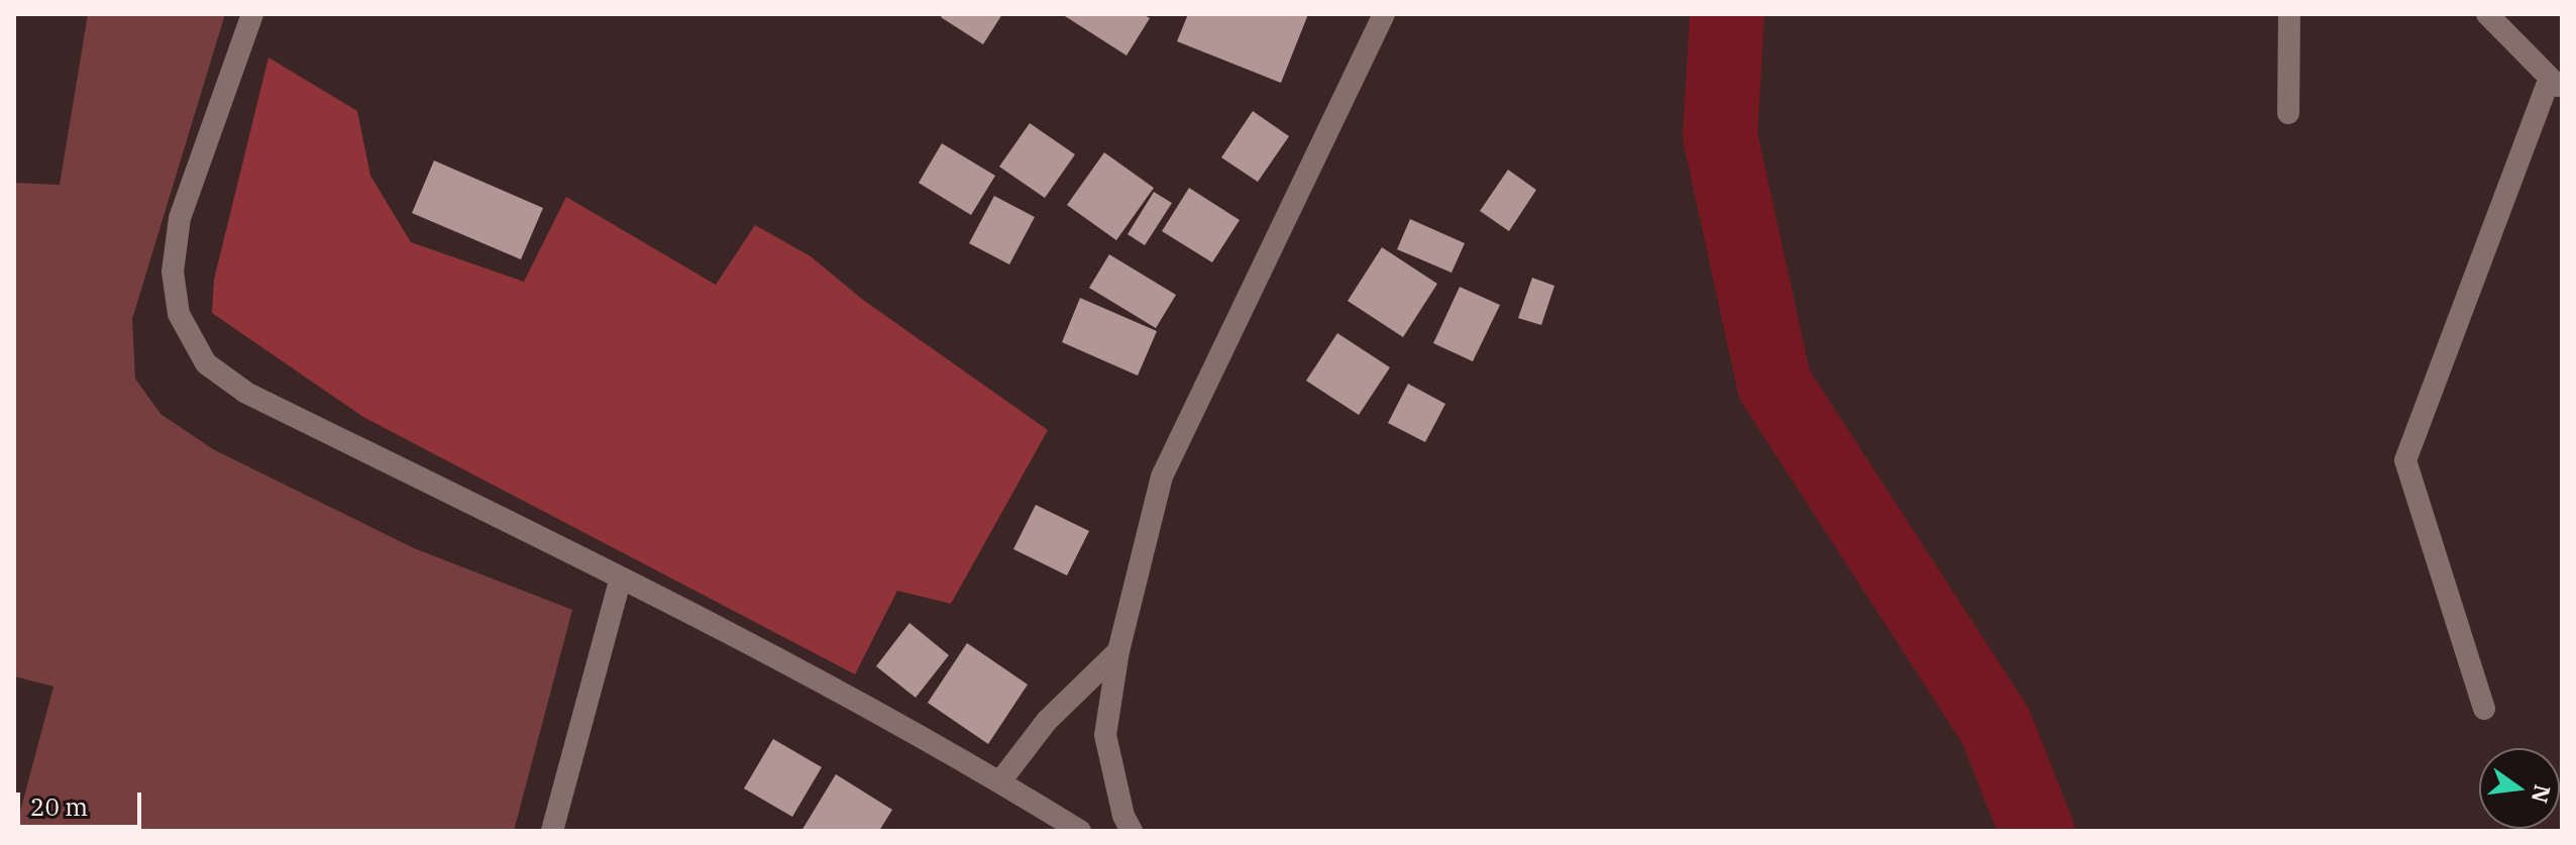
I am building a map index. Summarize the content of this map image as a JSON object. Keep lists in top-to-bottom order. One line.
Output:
{"scale_bar":"20 m","north":"right"}
